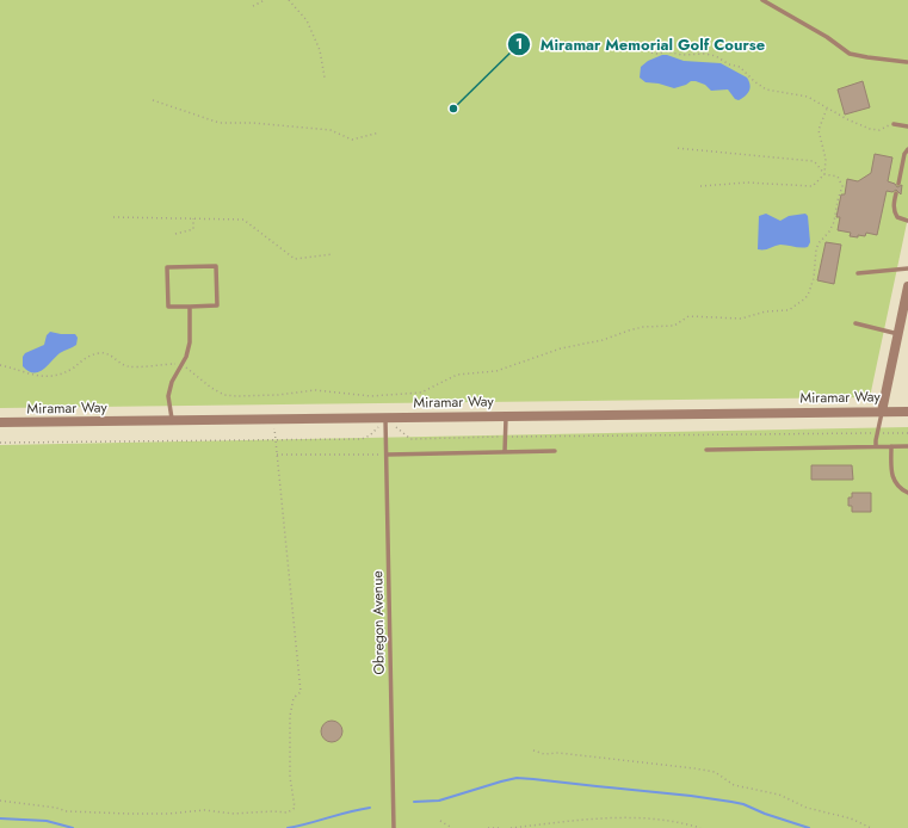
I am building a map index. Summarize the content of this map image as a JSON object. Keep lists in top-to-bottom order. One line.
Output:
{"streets":{"street":["Miramar Way"],"lane":["Obregon Avenue"]},"crossings":[["Miramar Way","Obregon Avenue"]],"places":["Miramar Memorial Golf Course"]}
